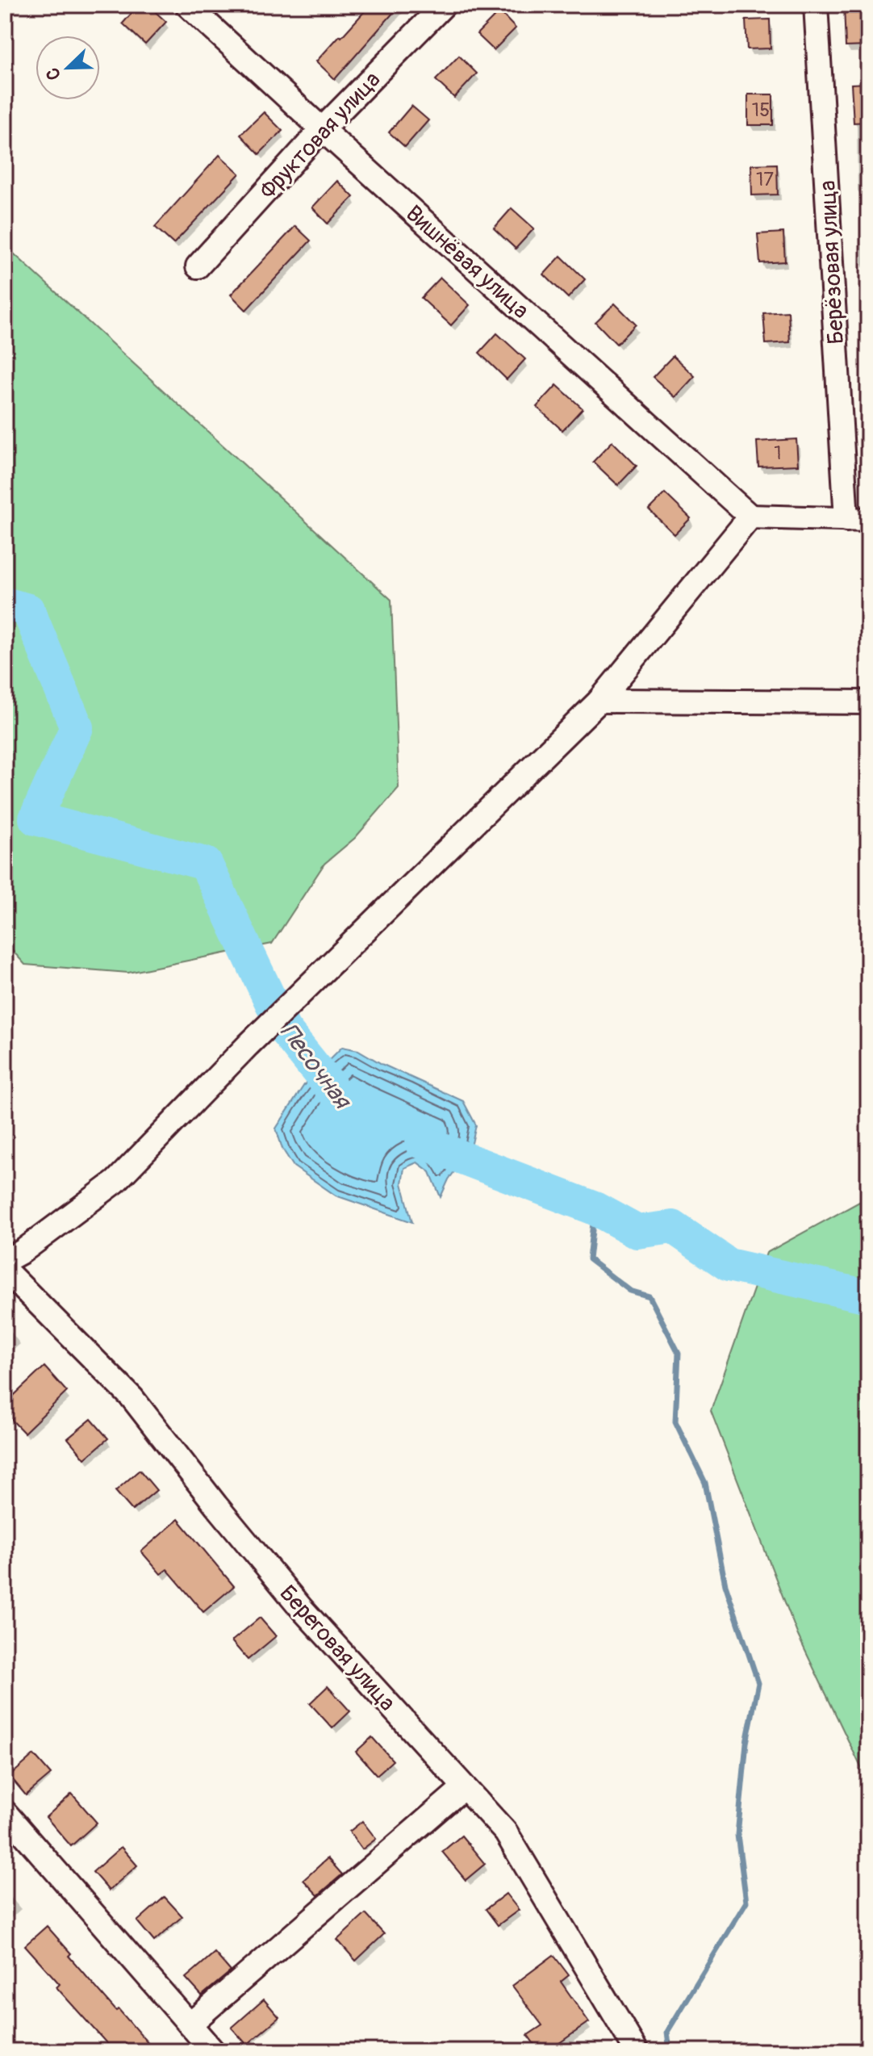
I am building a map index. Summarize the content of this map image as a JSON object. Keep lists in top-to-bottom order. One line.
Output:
{"streets":{"street":["Фруктовая улица","Вишнёвая улица","Берёзовая улица","Береговая улица"]},"crossings":[["Фруктовая улица","Вишнёвая улица"]],"water":["Песочная"],"house_numbers":["15","17","1"],"north":"bottom left"}
